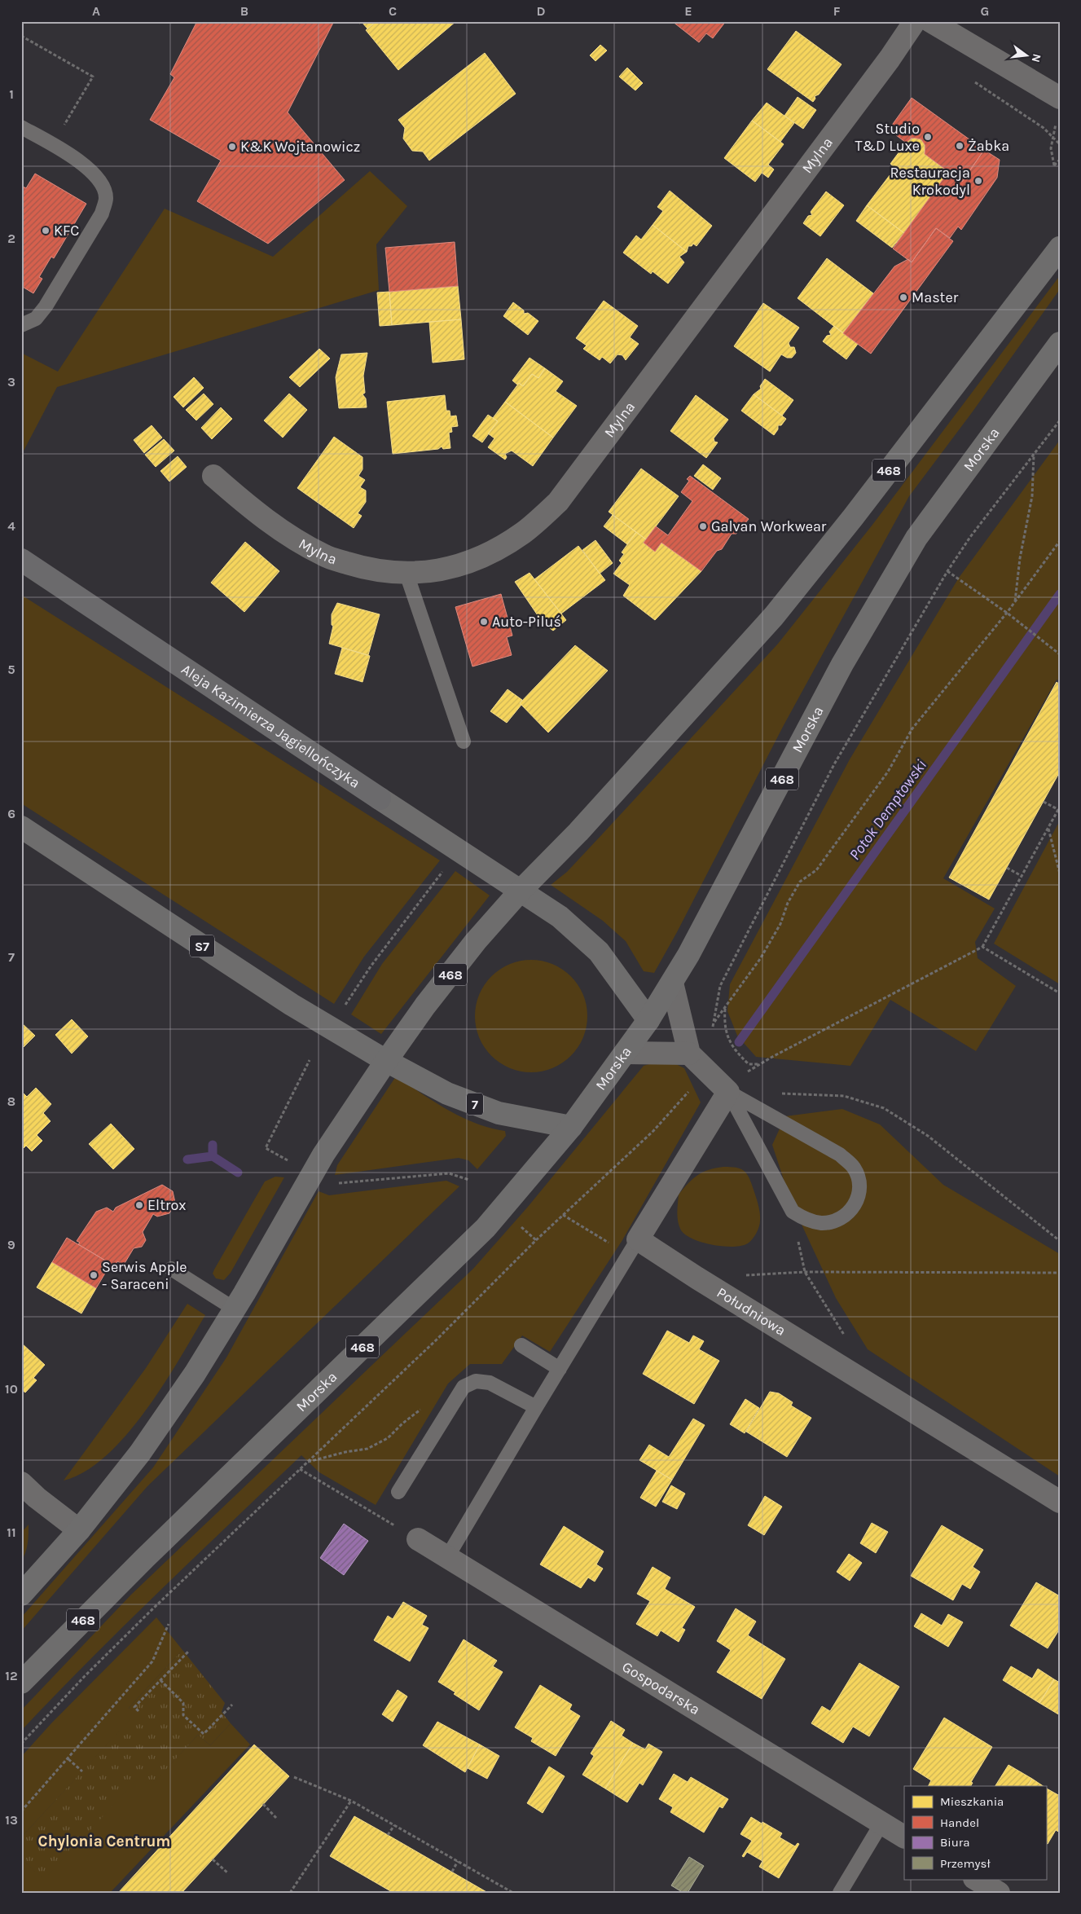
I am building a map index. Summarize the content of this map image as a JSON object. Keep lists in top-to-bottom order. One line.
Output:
{"streets":{"highway":["Aleja Kazimierza Jagiellończyka"],"main road":["Morska","468","S7","7"],"street":["Mylna","Południowa","Gospodarska"]},"crossings":[["Morska","Aleja Kazimierza Jagiellończyka"],["Morska","7"],["468","Aleja Kazimierza Jagiellończyka"],["468","S7"],["468","7"],["S7","7"]],"districts":["Chylonia Centrum"],"water":["Potok Demptowski"],"places":["Studio T&D Luxe","Żabka","K&K Wojtanowicz","Restauracja Krokodyl","KFC","Master","Galvan Workwear","Auto-Piluś","Eltrox","Serwis Apple - Saraceni"],"legend":["Mieszkania","Handel","Biura","Przemysł"],"north":"right","grid":{"columns":["A","B","C","D","E","F","G"],"rows":["1","2","3","4","5","6","7","8","9","10","11","12","13"]}}
